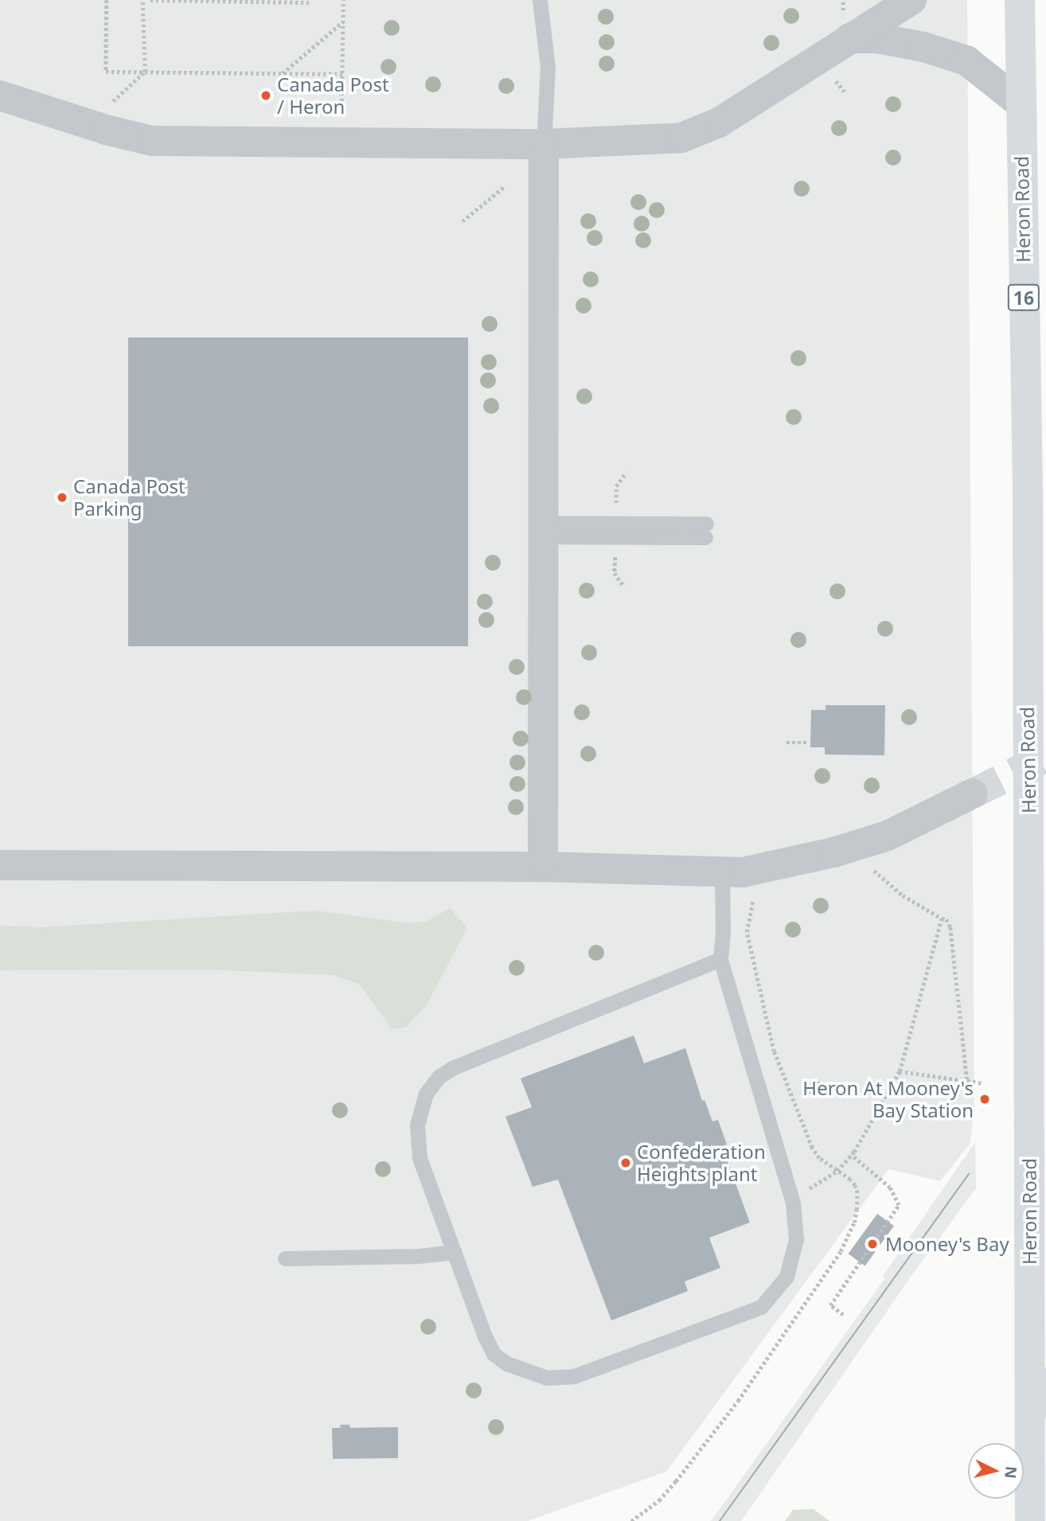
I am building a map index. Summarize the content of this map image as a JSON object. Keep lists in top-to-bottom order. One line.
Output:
{"streets":{"main road":["Heron Road","16"]},"places":["Canada Post / Heron","Canada Post Parking","Heron At Mooney's Bay Station","Confederation Heights plant","Mooney's Bay"],"north":"right"}
